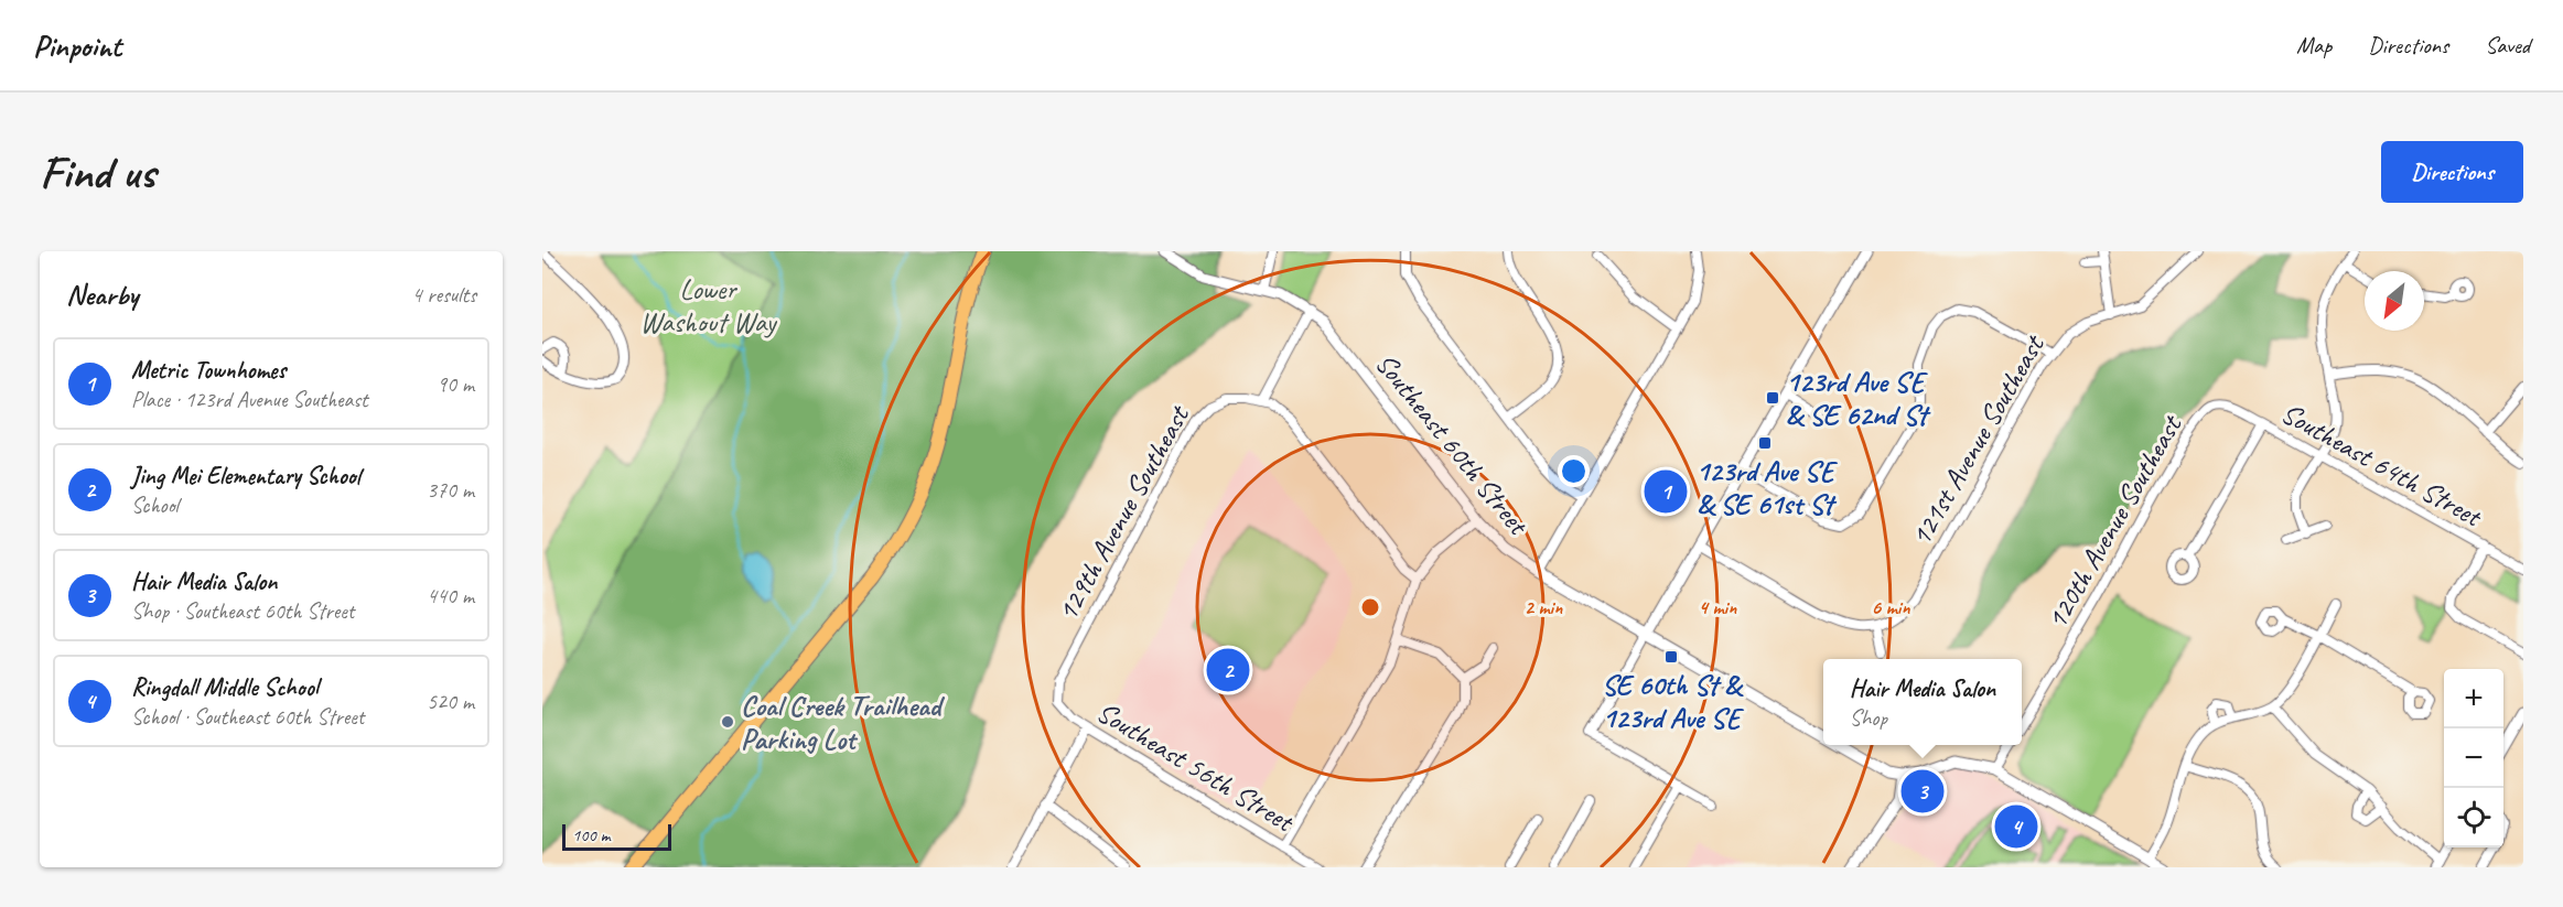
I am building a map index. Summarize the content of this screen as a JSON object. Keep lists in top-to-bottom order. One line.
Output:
{"streets":{"street":["121st Avenue Southeast","Southeast 60th Street","Southeast 64th Street","129th Avenue Southeast","120th Avenue Southeast","Southeast 56th Street"]},"crossings":[["Southeast 64th Street","120th Avenue Southeast"],["129th Avenue Southeast","Southeast 56th Street"]],"parks":["Lower Washout Way"],"places":{"transit":["123rd Ave SE & SE 62nd St","123rd Ave SE & SE 61st St","SE 60th St & 123rd Ave SE"],"other":["Coal Creek Trailhead Parking Lot"]},"scale_bar":"100 m","north":"bottom left","page":{"header":"Pinpoint","nav":["Map","Directions","Saved"],"buttons":"Directions","title":"Find us","heading":["Nearby","4 results"],"list":[{"mark":"1","name":"Metric Townhomes","note":"Place · 123rd Avenue Southeast","value":"90 m"},{"mark":"2","name":"Jing Mei Elementary School","note":"School","value":"370 m"},{"mark":"3","name":"Hair Media Salon","note":"Shop · Southeast 60th Street","value":"440 m"},{"mark":"4","name":"Ringdall Middle School","note":"School · Southeast 60th Street","value":"520 m"}],"pins":["1","2","3","4"],"popup":["Hair Media Salon","Shop"],"map_buttons":["+","−"],"scale":"100 m"},"rings":["2 min","4 min","6 min"]}
